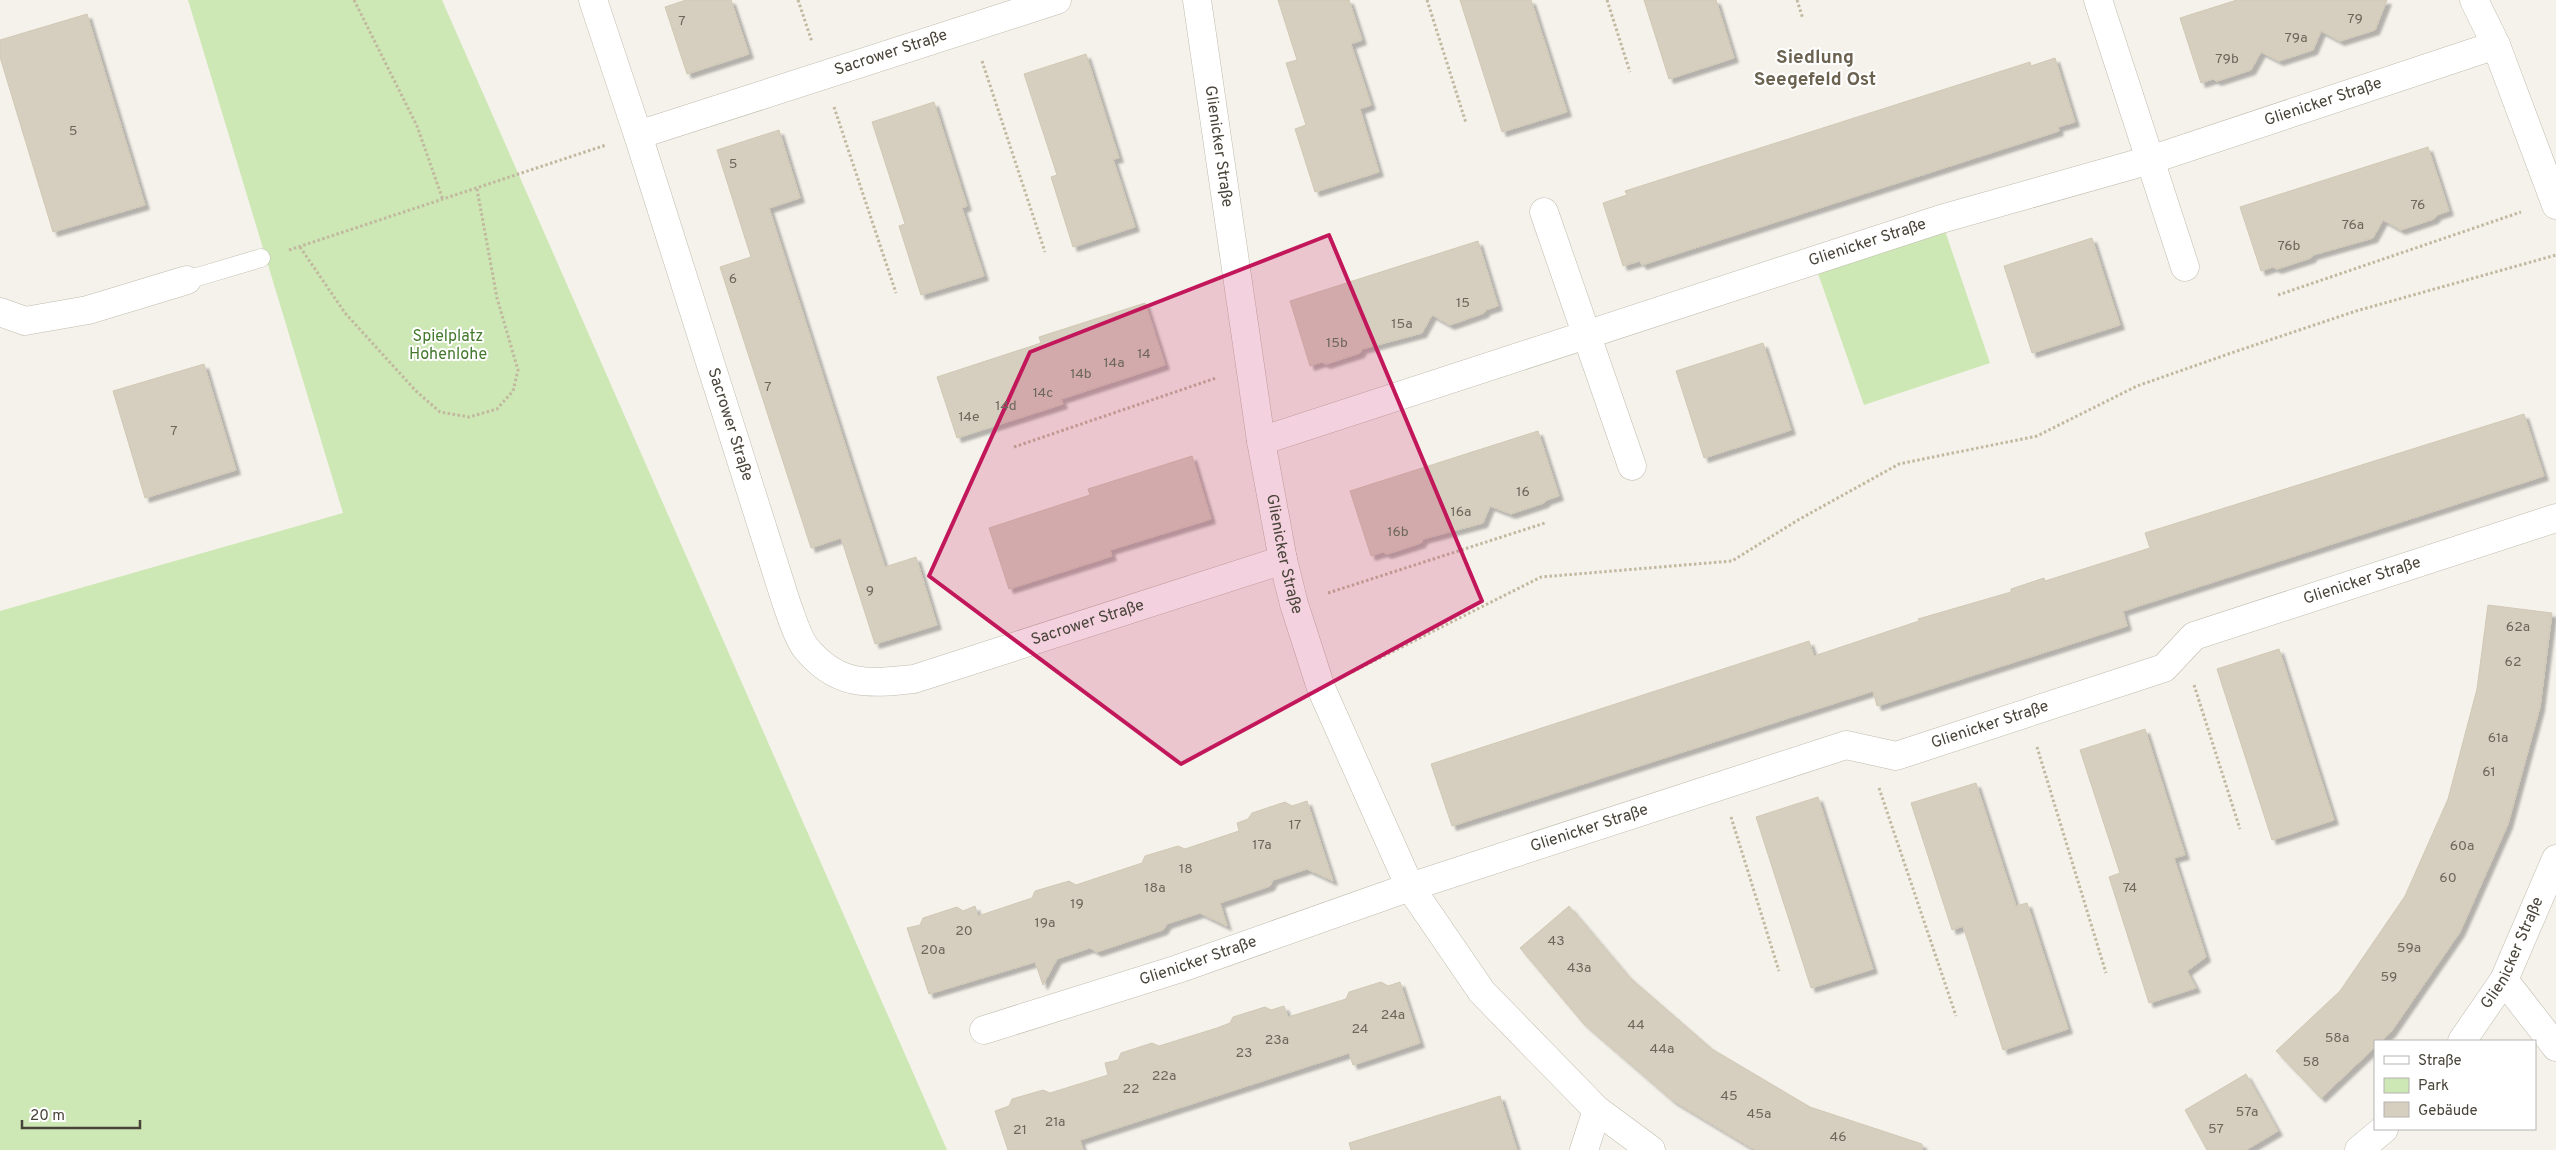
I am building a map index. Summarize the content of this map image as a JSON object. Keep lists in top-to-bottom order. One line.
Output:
{"streets":{"street":["Sacrower Straße","Glienicker Straße"]},"crossings":[["Sacrower Straße","Glienicker Straße"]],"districts":["Siedlung Seegefeld Ost"],"parks":["Spielplatz Hohenlohe"],"house_numbers":["79","7","79a","79b","5","5","76","76a","76b","6","15","15a","15b","14","14a","14b","7","14c","14d","14e","7","16","16a","16b","9","62a","62","61a","61","17","17a","60a","18","60","18a","74","19","19a","20","43","59a","20a","43a","59","24a","44","24","58a","23a","44a","23","58","22a","22","45","57a","45a","21a","57","21","46"],"legend":["Straße","Park","Gebäude"],"scale_bar":"20 m"}
